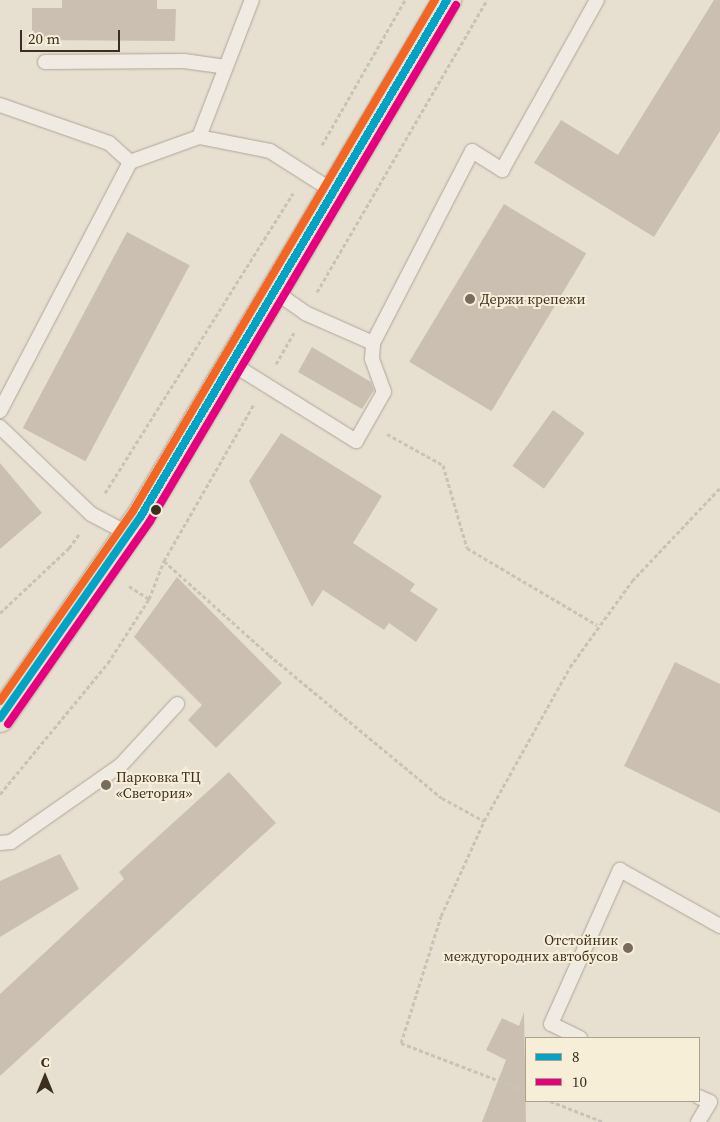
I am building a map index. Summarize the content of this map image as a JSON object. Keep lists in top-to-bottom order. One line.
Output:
{"places":["Держи крепежи","Парковка ТЦ «Светория»","Отстойник междугородних автобусов"],"lines":["transit line 8","transit line 10"],"legend":["8","10"],"scale_bar":"20 m","north":"top"}
